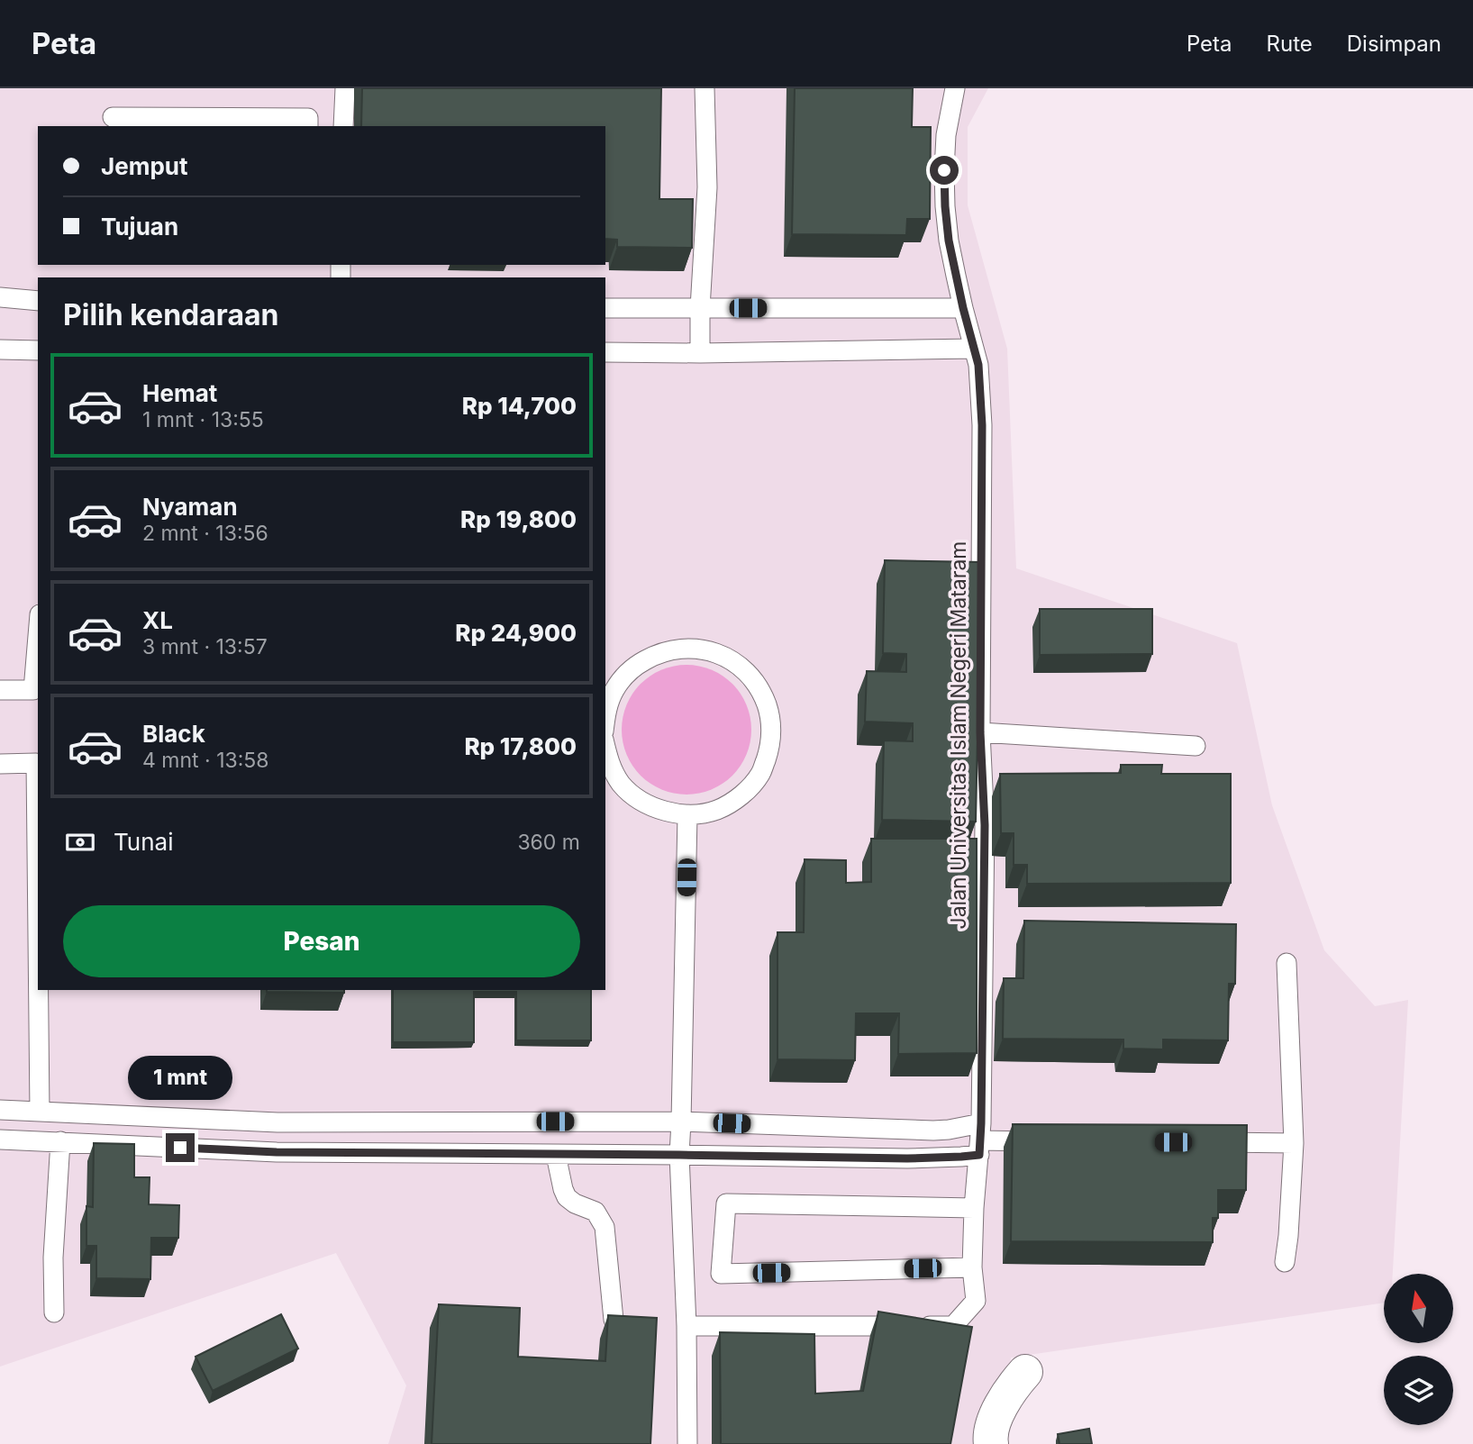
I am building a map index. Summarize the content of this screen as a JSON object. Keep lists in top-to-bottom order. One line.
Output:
{"streets":{"lane":["Jalan Universitas Islam Negeri Mataram"]},"north":"top","page":{"header":"Peta","nav":["Peta","Rute","Disimpan"],"banner":["Jemput","Tujuan"],"heading":"Pilih kendaraan","list":[{"name":"Hemat","note":"1 mnt · 13:55","value":"Rp 14,700"},{"name":"Nyaman","note":"2 mnt · 13:56","value":"Rp 19,800"},{"name":"XL","note":"3 mnt · 13:57","value":"Rp 24,900"},{"name":"Black","note":"4 mnt · 13:58","value":"Rp 17,800"}],"pay":["Tunai","360 m"],"buttons":"Pesan","bubble":"1 mnt"}}
